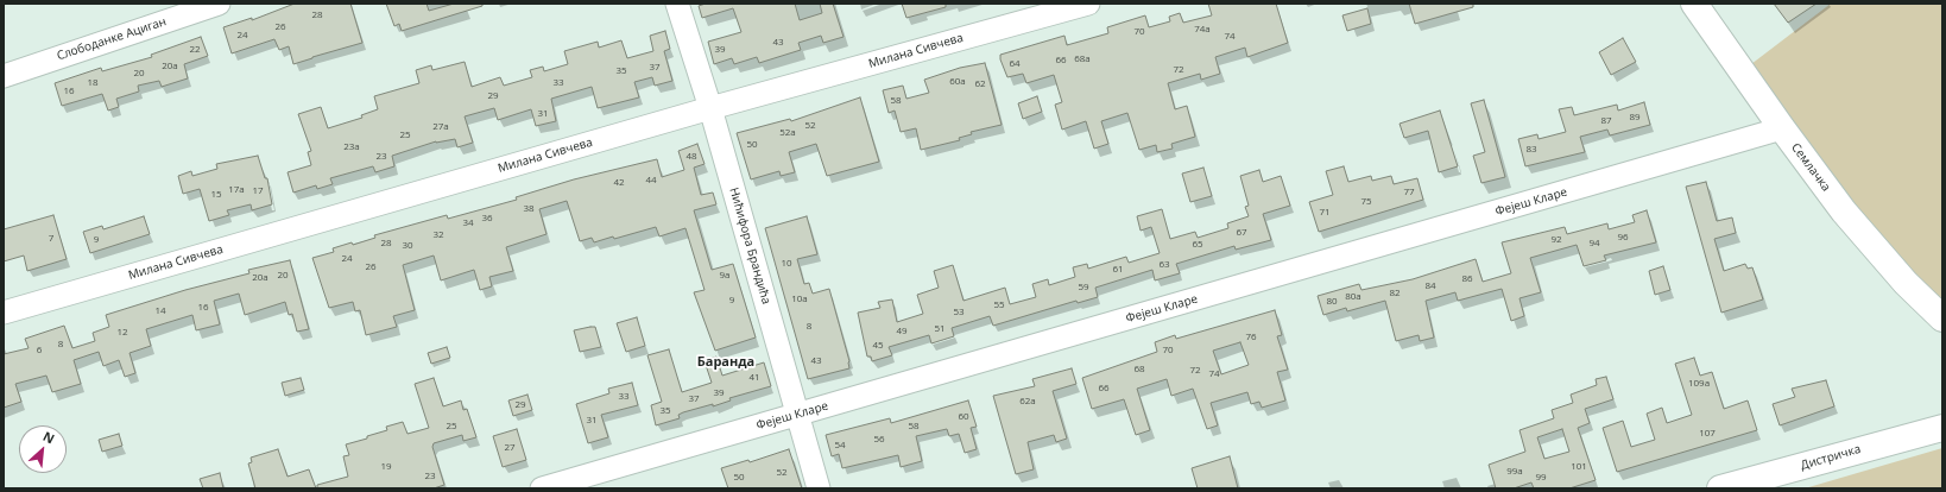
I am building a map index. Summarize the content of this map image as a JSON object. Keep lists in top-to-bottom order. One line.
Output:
{"streets":{"main road":["Семлачка","Дистричка"],"street":["Слободанке Ациган","Милана Сивчева","Фејеш Кларе","Нићифора Брандића"]},"crossings":[["Милана Сивчева","Нићифора Брандића"],["Семлачка","Фејеш Кларе"],["Фејеш Кларе","Нићифора Брандића"]],"districts":["Баранда"],"house_numbers":["28","26","74a","70","24","74","43","22","39","68a","66","64","20a","37","72","35","20","60a","18","33","62","16","29","58","31","89","87","52","27a","52a","25","50","23a","83","23","48","44","42","17a","17","77","15","75","38","71","36","34","67","32","96","7","9","92","28","94","65","30","24","10","63","26","61","20","9a","20a","86","84","59","82","80a","10a","9","80","55","16","14","53","8","51","49","12","76","8","45","6","70","43","68","72","74","41","109a","66","39","33","37","62a","29","35","60","31","25","58","107","56","54","27","19","101","99a","52","23","50","99"],"north":"top right"}
